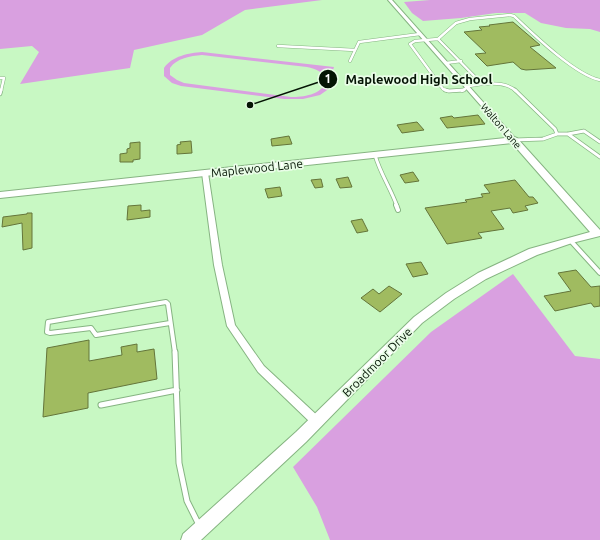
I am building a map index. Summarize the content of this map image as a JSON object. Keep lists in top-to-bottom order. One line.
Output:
{"streets":{"street":["Walton Lane","Maplewood Lane","Broadmoor Drive"]},"crossings":[["Walton Lane","Maplewood Lane"],["Walton Lane","Broadmoor Drive"]],"places":["Maplewood High School"]}
